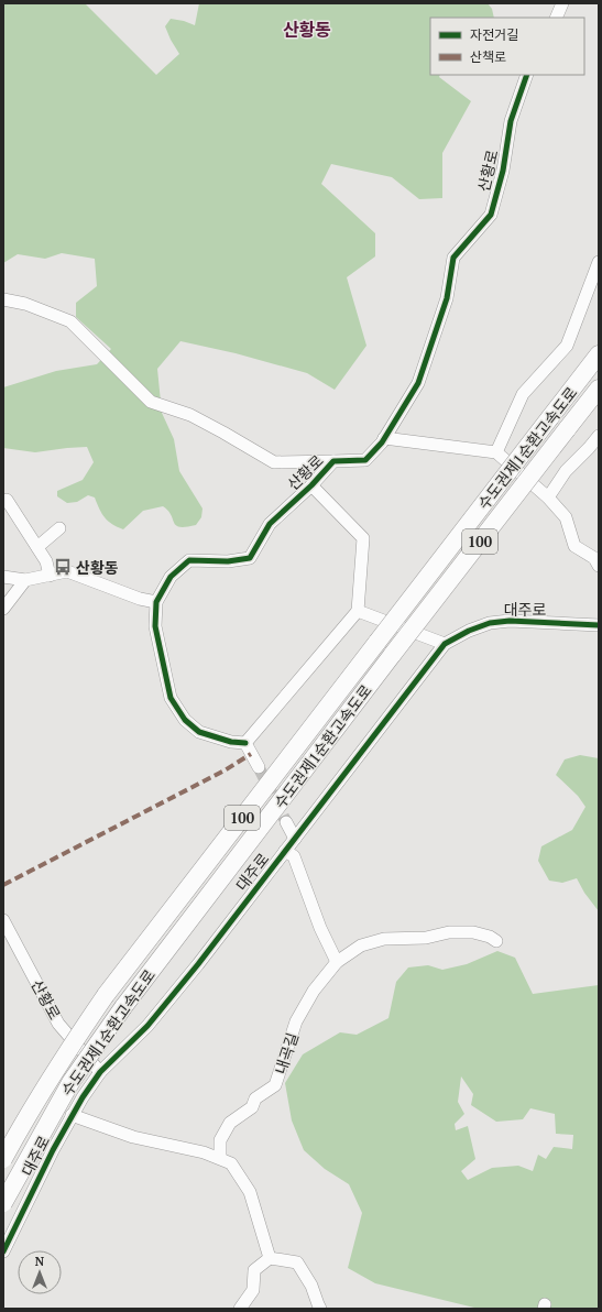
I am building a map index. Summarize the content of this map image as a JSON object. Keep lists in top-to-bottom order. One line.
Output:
{"streets":{"highway":["수도권제1순환고속도로","100"],"street":["산황로","대주로","내곡길"]},"crossings":[["산황로","대주로"],["대주로","내곡길"]],"districts":["산황동"],"places":{"bus stop":["산황동"]},"legend":["자전거길","산책로"],"north":"top"}
